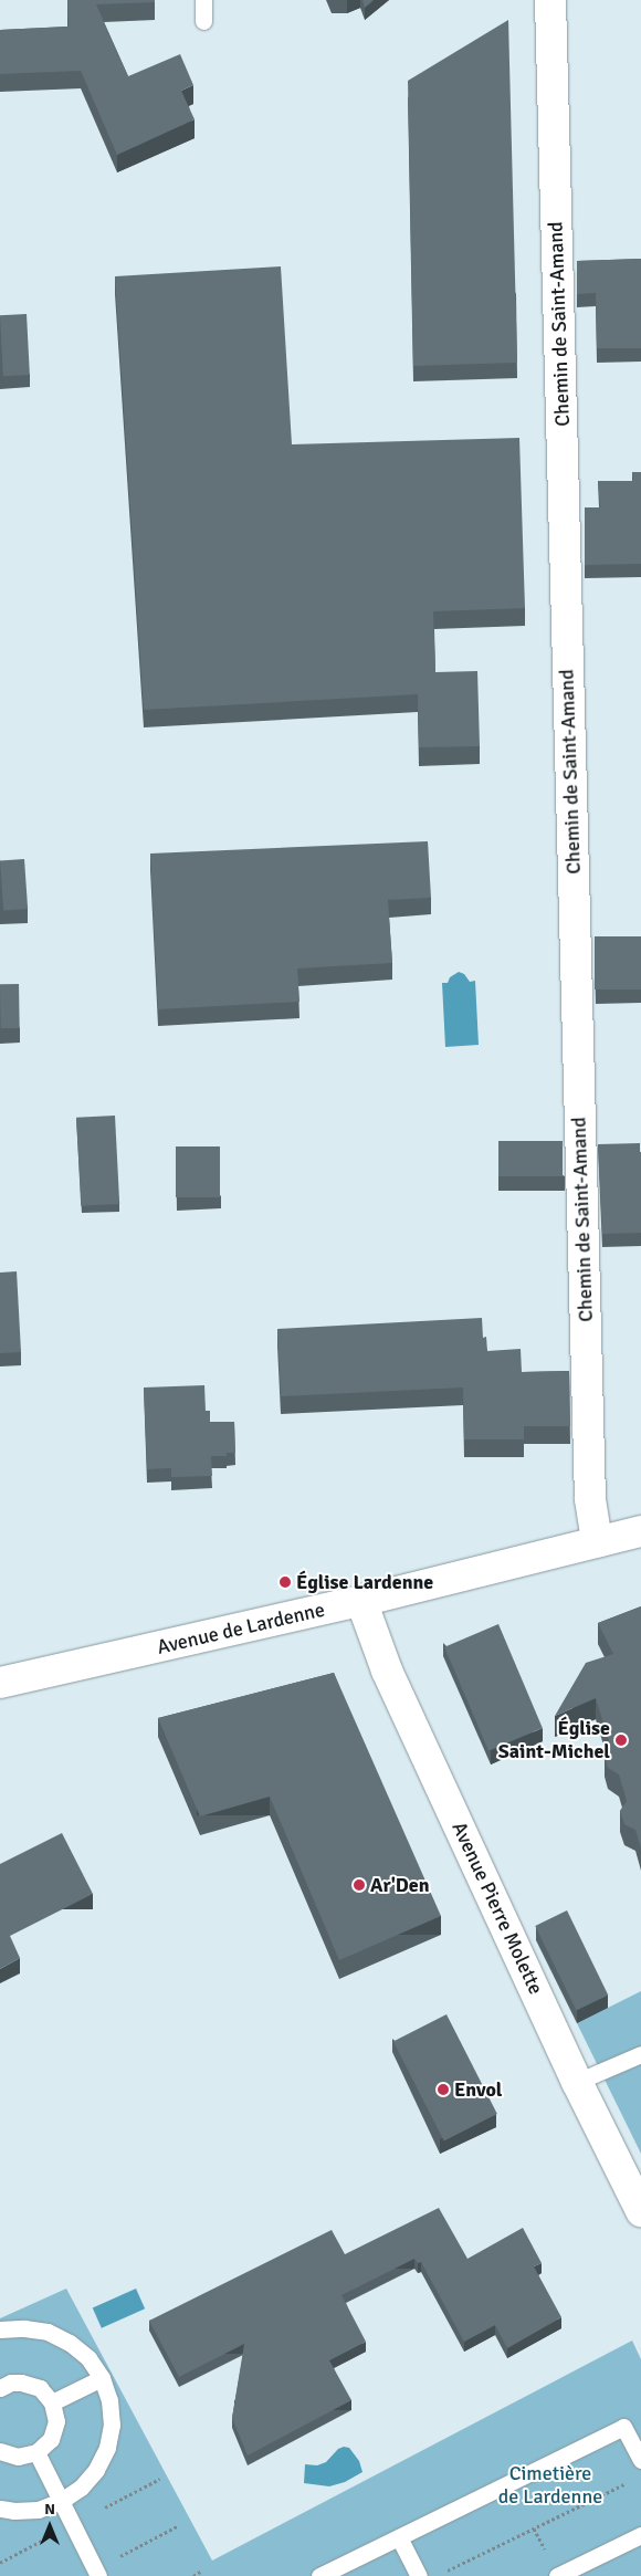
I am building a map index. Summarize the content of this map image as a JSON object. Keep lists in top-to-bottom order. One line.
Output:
{"streets":{"street":["Chemin de Saint-Amand","Avenue de Lardenne","Avenue Pierre Molette"]},"crossings":[["Chemin de Saint-Amand","Avenue de Lardenne"],["Avenue de Lardenne","Avenue Pierre Molette"]],"parks":["Cimetière de Lardenne"],"places":["Église Lardenne","Église Saint-Michel","Ar'Den","Envol"],"north":"top"}
